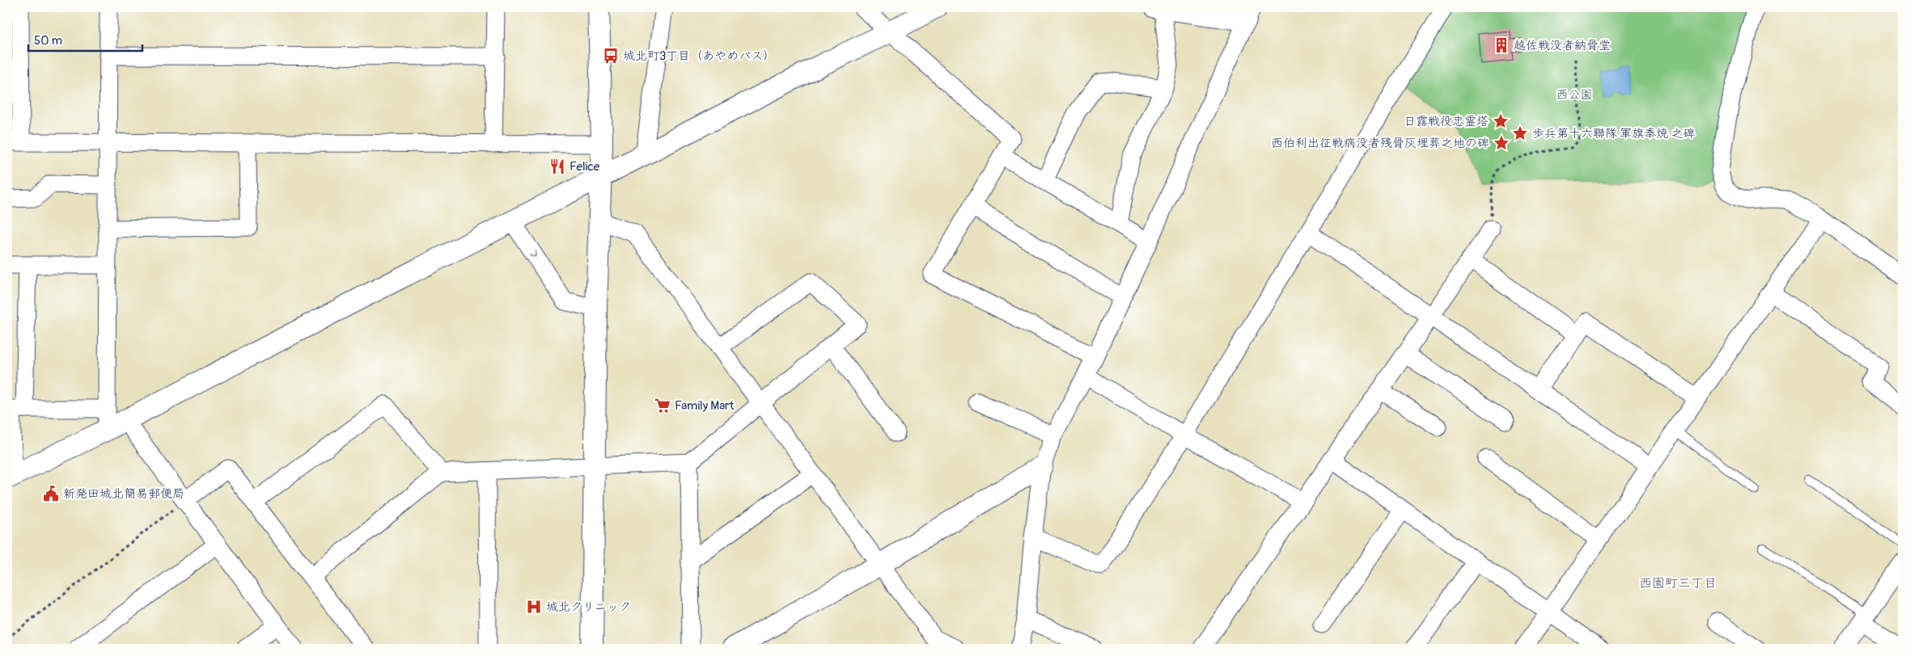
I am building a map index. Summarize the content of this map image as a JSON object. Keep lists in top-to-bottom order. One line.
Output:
{"districts":["西園町三丁目"],"parks":["西公園"],"places":{"building":["越佐戦没者納骨堂"],"bus stop":["城北町3丁目（あやめバス）"],"place":["日露戦役忠霊塔","歩兵第十六聯隊 軍旗奉焼 之碑","西伯利出征戦病没者残骨灰埋葬之地の碑"],"restaurant":["Felice"],"supermarket":["Family Mart"],"public building":["新発田城北簡易郵便局"],"hospital":["城北クリニック"]},"scale_bar":"50 m"}
